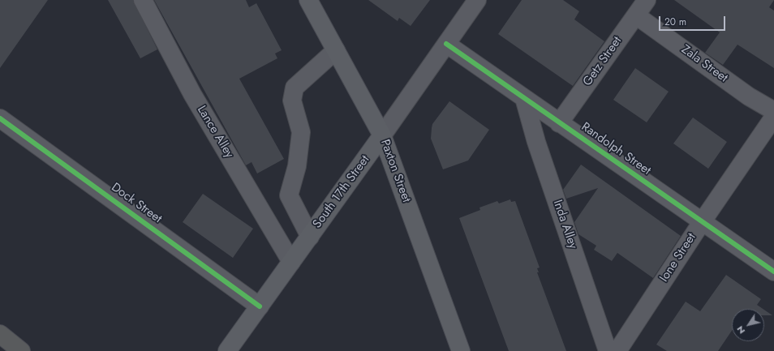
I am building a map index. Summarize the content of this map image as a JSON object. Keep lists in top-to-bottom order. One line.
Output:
{"streets":{"main road":["Paxton Street","South 17th Street"],"street":["Getz Street","Zala Street","Lance Alley","Randolph Street","Dock Street","Inda Alley","Ione Street"]},"crossings":[["Getz Street","Zala Street"],["Getz Street","Randolph Street"],["Lance Alley","South 17th Street"],["Randolph Street","South 17th Street"],["Randolph Street","Inda Alley"],["Randolph Street","Ione Street"],["Paxton Street","South 17th Street"],["South 17th Street","Dock Street"]],"scale_bar":"20 m","north":"bottom left"}
